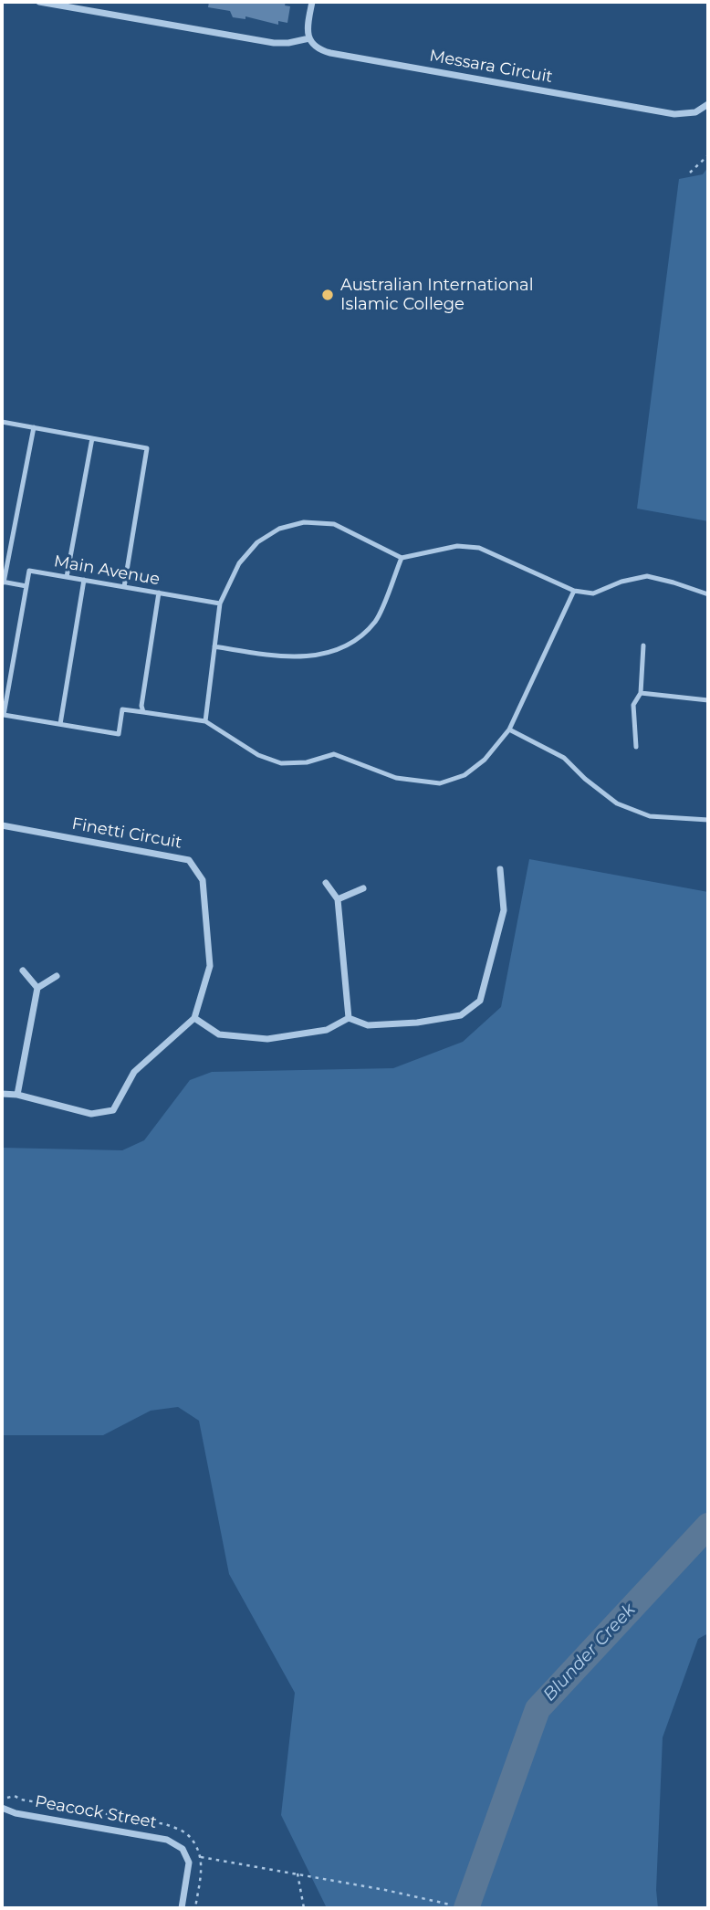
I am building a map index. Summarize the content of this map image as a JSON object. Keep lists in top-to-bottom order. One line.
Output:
{"streets":{"street":["Messara Circuit","Finetti Circuit","Peacock Street"],"lane":["Main Avenue"]},"water":["Blunder Creek"],"places":["Australian International Islamic College"]}
